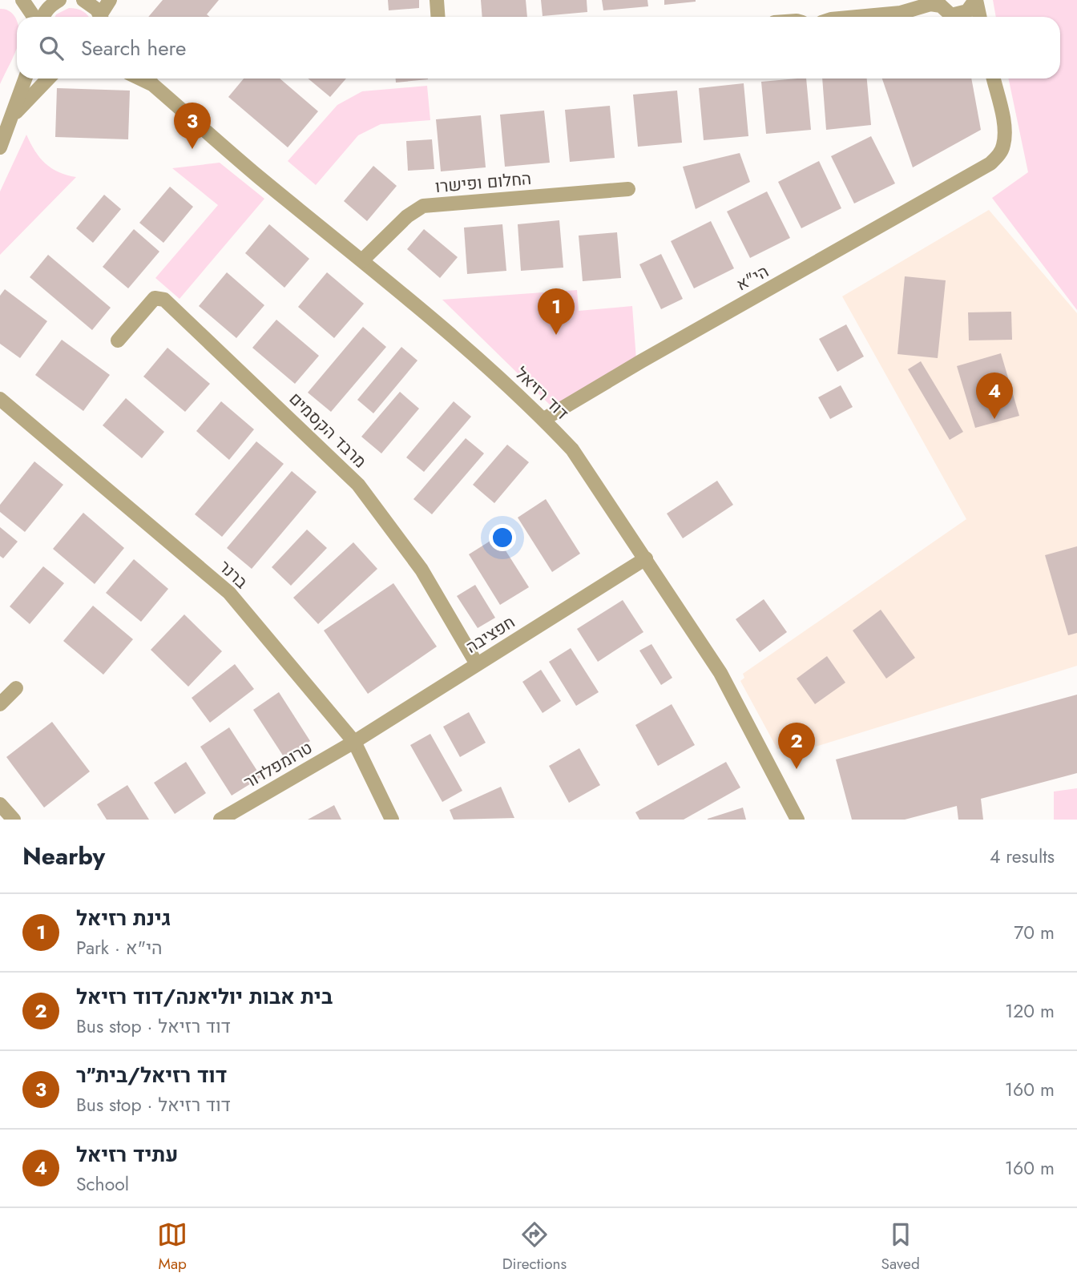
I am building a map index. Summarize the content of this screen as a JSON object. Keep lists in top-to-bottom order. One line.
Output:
{"streets":{"street":["החלום ופישרו","הי\"א","דוד רזיאל","מרבד הקסמים","ברנר","חפציבה","טרומפלדור"]},"crossings":[["החלום ופישרו","דוד רזיאל"],["הי\"א","דוד רזיאל"],["דוד רזיאל","חפציבה"],["מרבד הקסמים","חפציבה"],["ברנר","חפציבה"],["ברנר","טרומפלדור"],["חפציבה","טרומפלדור"]],"page":{"search":"Search here","pins":["3","1","4","2"],"heading":["Nearby","4 results"],"list":[{"mark":"1","name":"גינת רזיאל","note":"Park · הי\"א","value":"70 m"},{"mark":"2","name":"בית אבות יוליאנה/דוד רזיאל","note":"Bus stop · דוד רזיאל","value":"120 m"},{"mark":"3","name":"דוד רזיאל/בית״ר","note":"Bus stop · דוד רזיאל","value":"160 m"},{"mark":"4","name":"עתיד רזיאל","note":"School","value":"160 m"}],"nav":["Map","Directions","Saved"]}}
